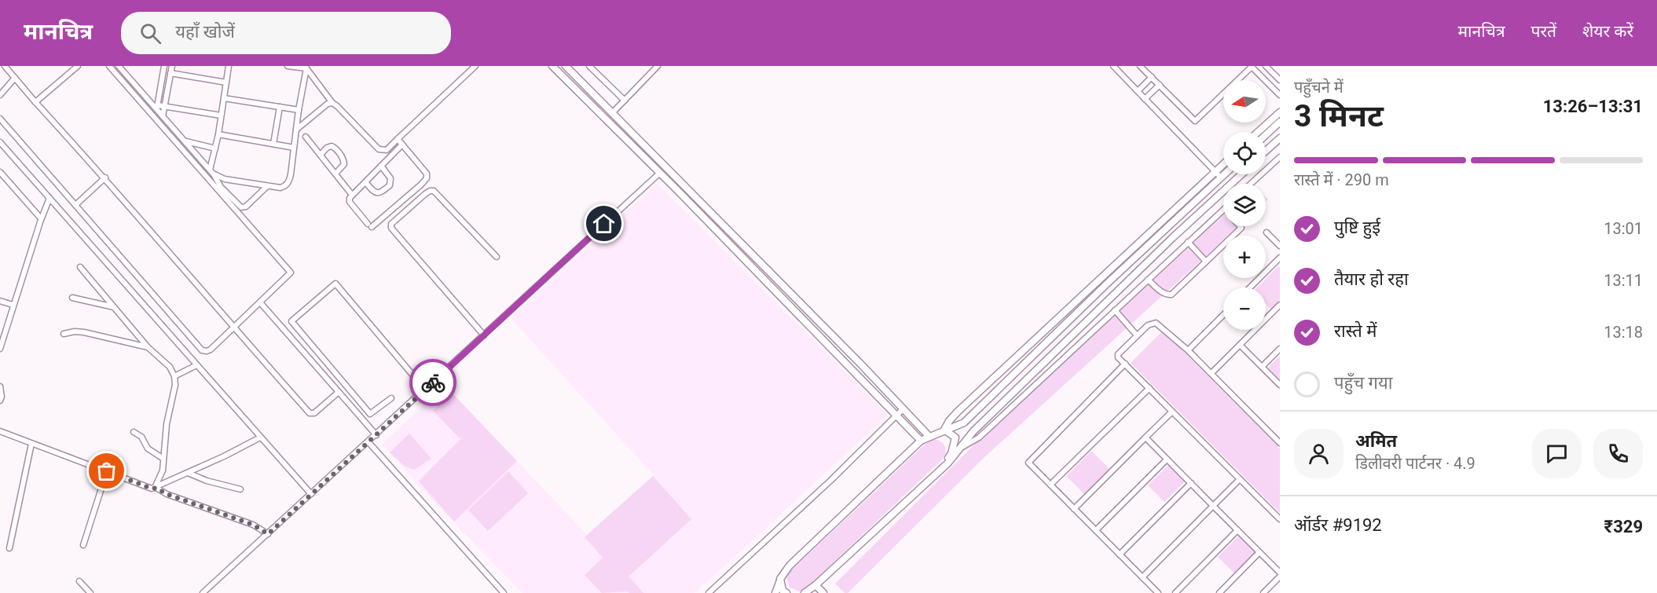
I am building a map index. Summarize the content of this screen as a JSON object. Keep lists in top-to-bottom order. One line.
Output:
{"north":"left","page":{"header":"मानचित्र","search":"यहाँ खोजें","nav":["मानचित्र","परतें","शेयर करें"],"heading":["3 मिनट","पहुँचने में","13:26–13:31"],"panel":["अमित","डिलीवरी पार्टनर · 4.9","ऑर्डर #9192","₹329"],"map_buttons":["+","−"],"bar":"रास्ते में · 290 m","list":[["पुष्टि हुई","13:01"],["तैयार हो रहा","13:11"],["रास्ते में","13:18"],"पहुँच गया"]}}
